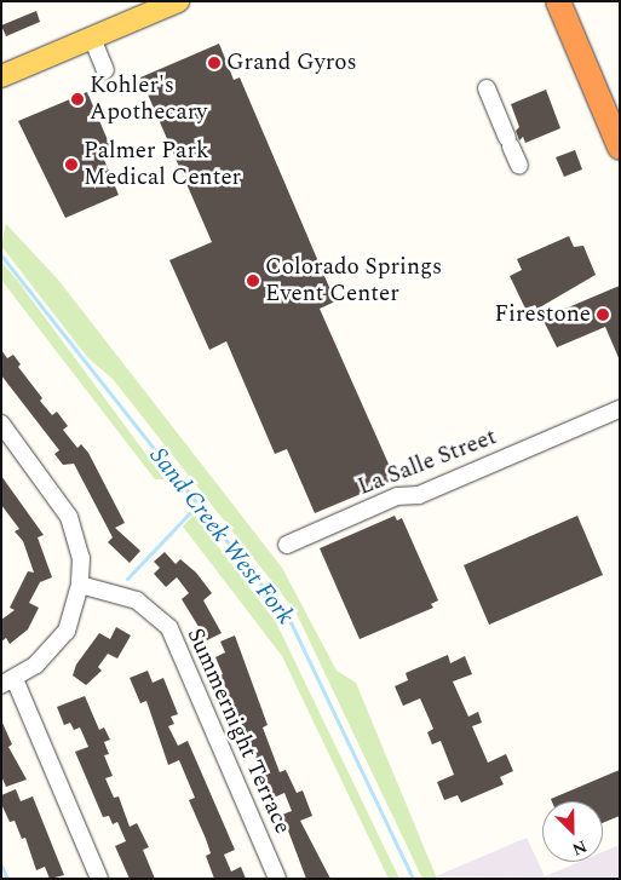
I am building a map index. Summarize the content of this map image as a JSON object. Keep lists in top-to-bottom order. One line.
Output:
{"streets":{"street":["La Salle Street","Summernight Terrace"]},"water":["Sand Creek West Fork"],"places":["Grand Gyros","Kohler's Apothecary","Palmer Park Medical Center","Colorado Springs Event Center","Firestone"],"north":"bottom right"}
